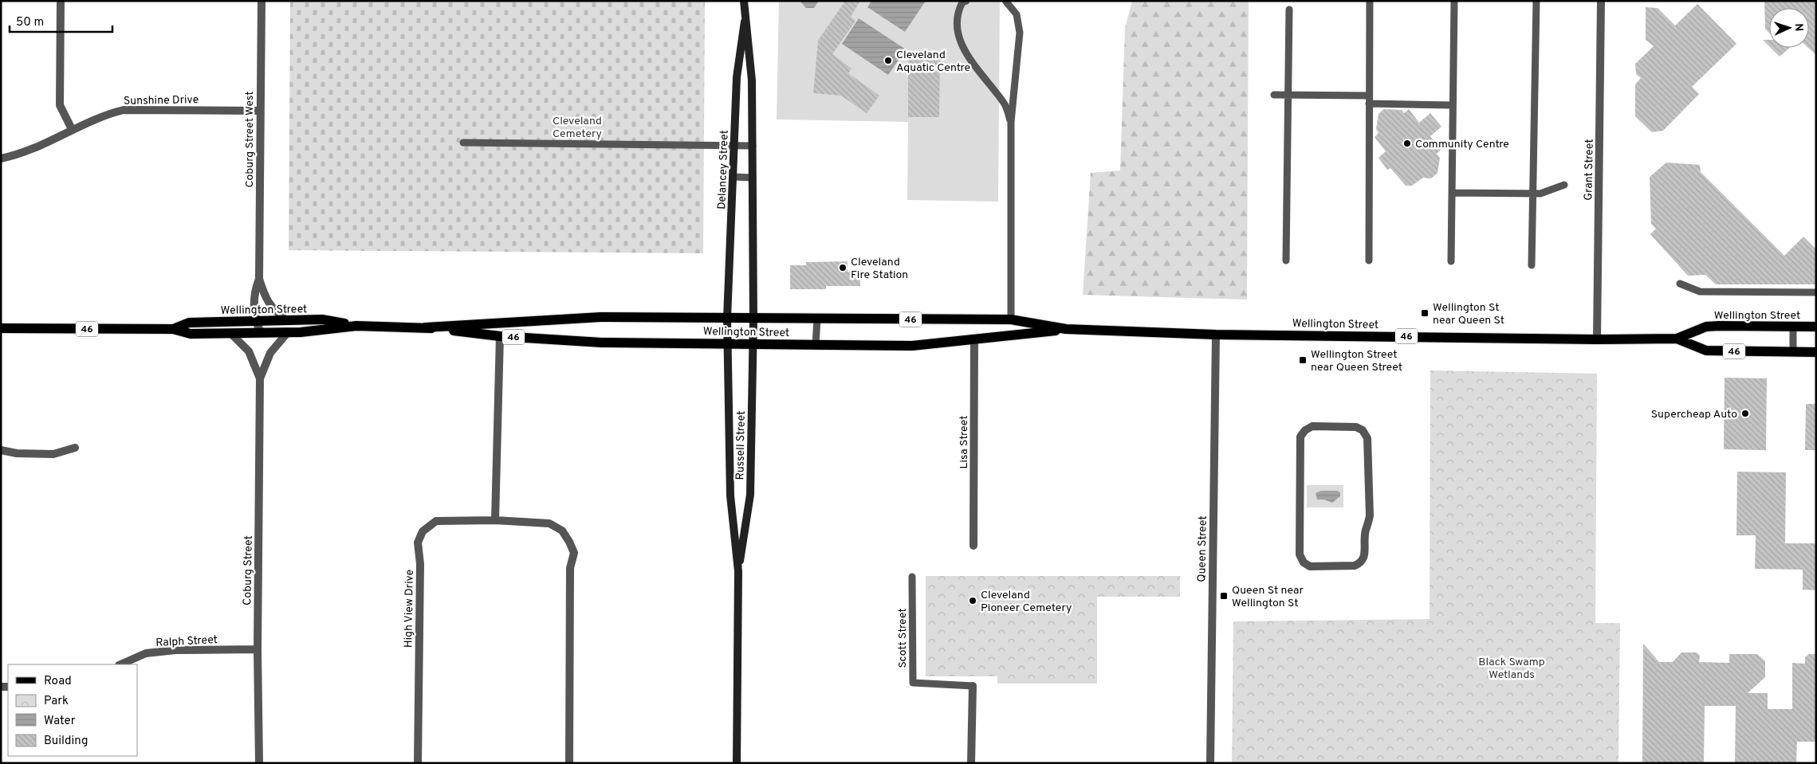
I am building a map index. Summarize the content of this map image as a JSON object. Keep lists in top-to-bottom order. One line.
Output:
{"streets":{"main road":["Delancey Street","Wellington Street","46","Russell Street"],"street":["Sunshine Drive","Coburg Street West","Grant Street","Lisa Street","Queen Street","Coburg Street","High View Drive","Scott Street","Ralph Street"]},"crossings":[["Sunshine Drive","Coburg Street West"],["Coburg Street West","Wellington Street"],["Delancey Street","Wellington Street"],["Delancey Street","Russell Street"],["Grant Street","Wellington Street"],["Wellington Street","Lisa Street"],["Wellington Street","Russell Street"],["Wellington Street","Queen Street"],["Wellington Street","Coburg Street"],["Coburg Street","Ralph Street"]],"parks":["Cleveland Cemetery","Black Swamp Wetlands"],"places":{"other":["Cleveland Aquatic Centre","Community Centre","Cleveland Fire Station","Supercheap Auto","Cleveland Pioneer Cemetery"],"transit":["Wellington St near Queen St","Wellington Street near Queen Street","Queen St near Wellington St"]},"legend":["Road","Park","Water","Building"],"scale_bar":"50 m","north":"right"}
